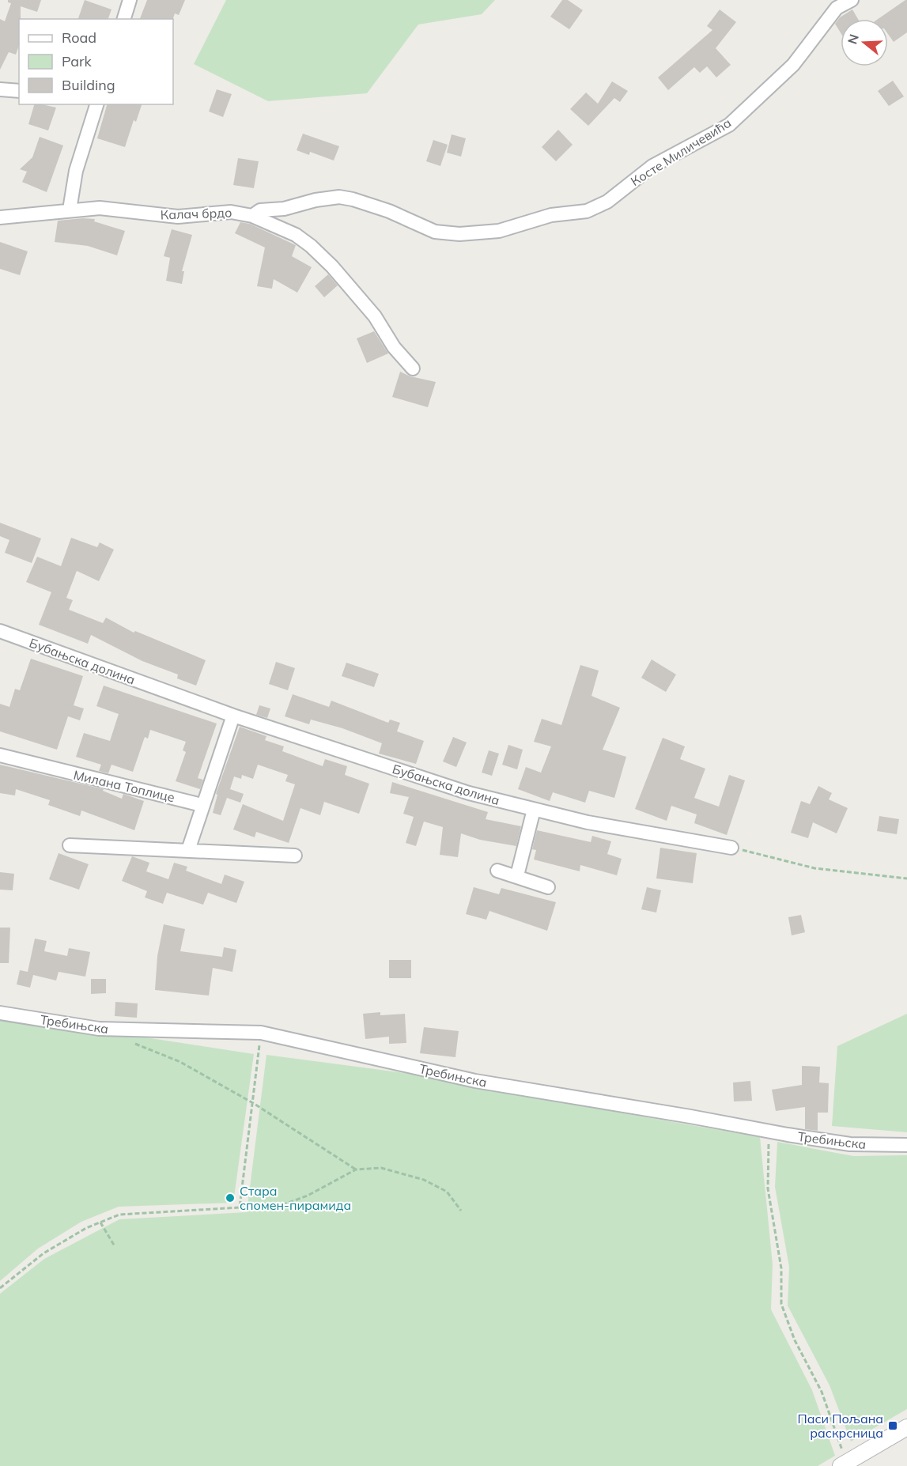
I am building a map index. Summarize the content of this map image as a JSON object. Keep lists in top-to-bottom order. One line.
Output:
{"streets":{"street":["Косте Миличевића","Калач брдо","Бубањска долина","Милана Топлице","Требињска"]},"crossings":[["Косте Миличевића","Калач брдо"]],"places":{"other":["Стара спомен-пирамида"],"transit":["Паси Пољана раскрсница"]},"legend":["Road","Park","Building"],"north":"left"}
